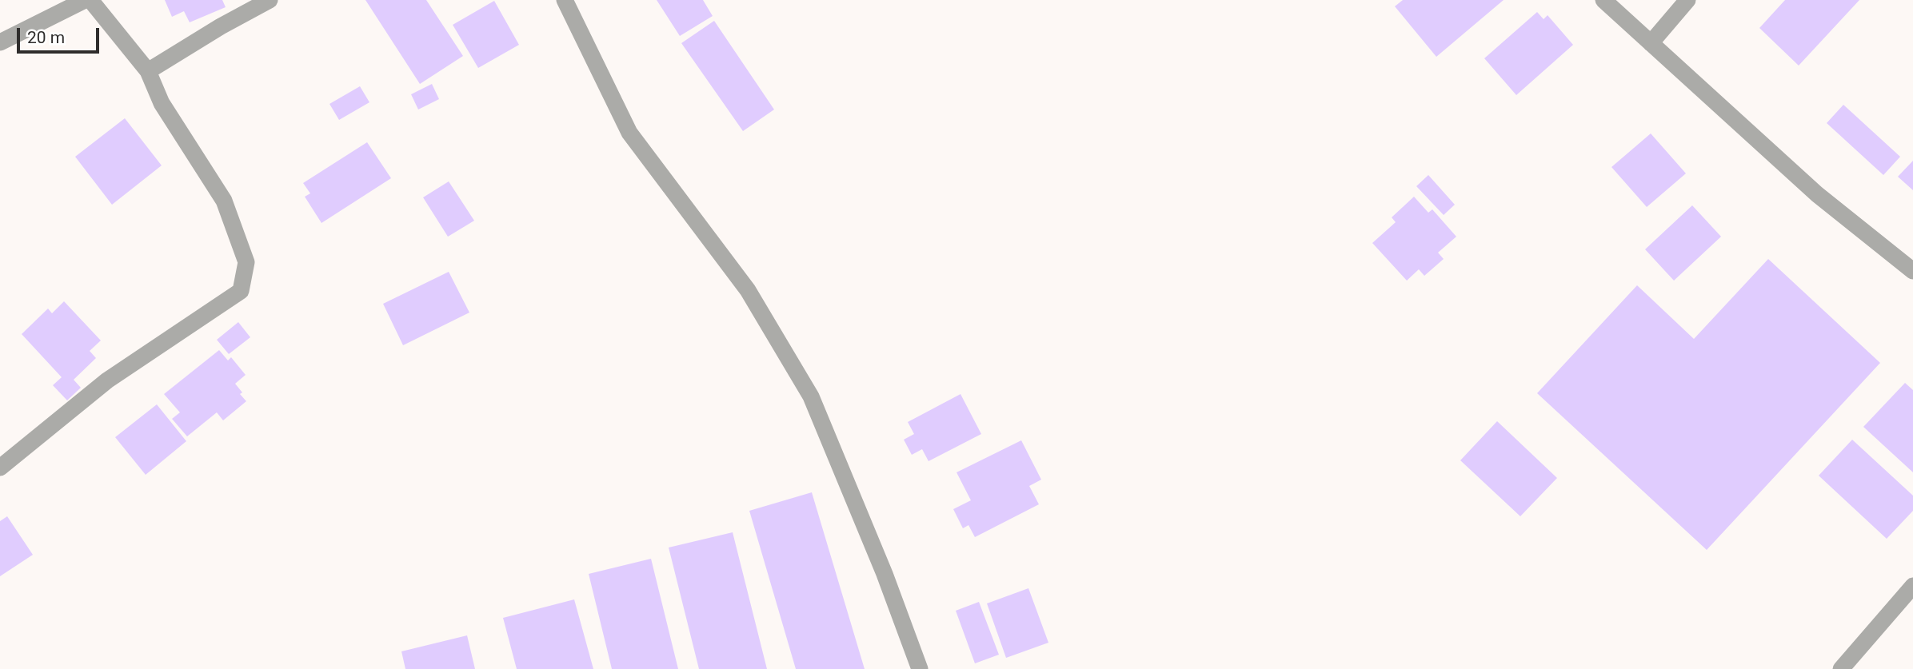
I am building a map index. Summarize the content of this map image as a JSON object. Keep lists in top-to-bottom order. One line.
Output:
{"scale_bar":"20 m"}
